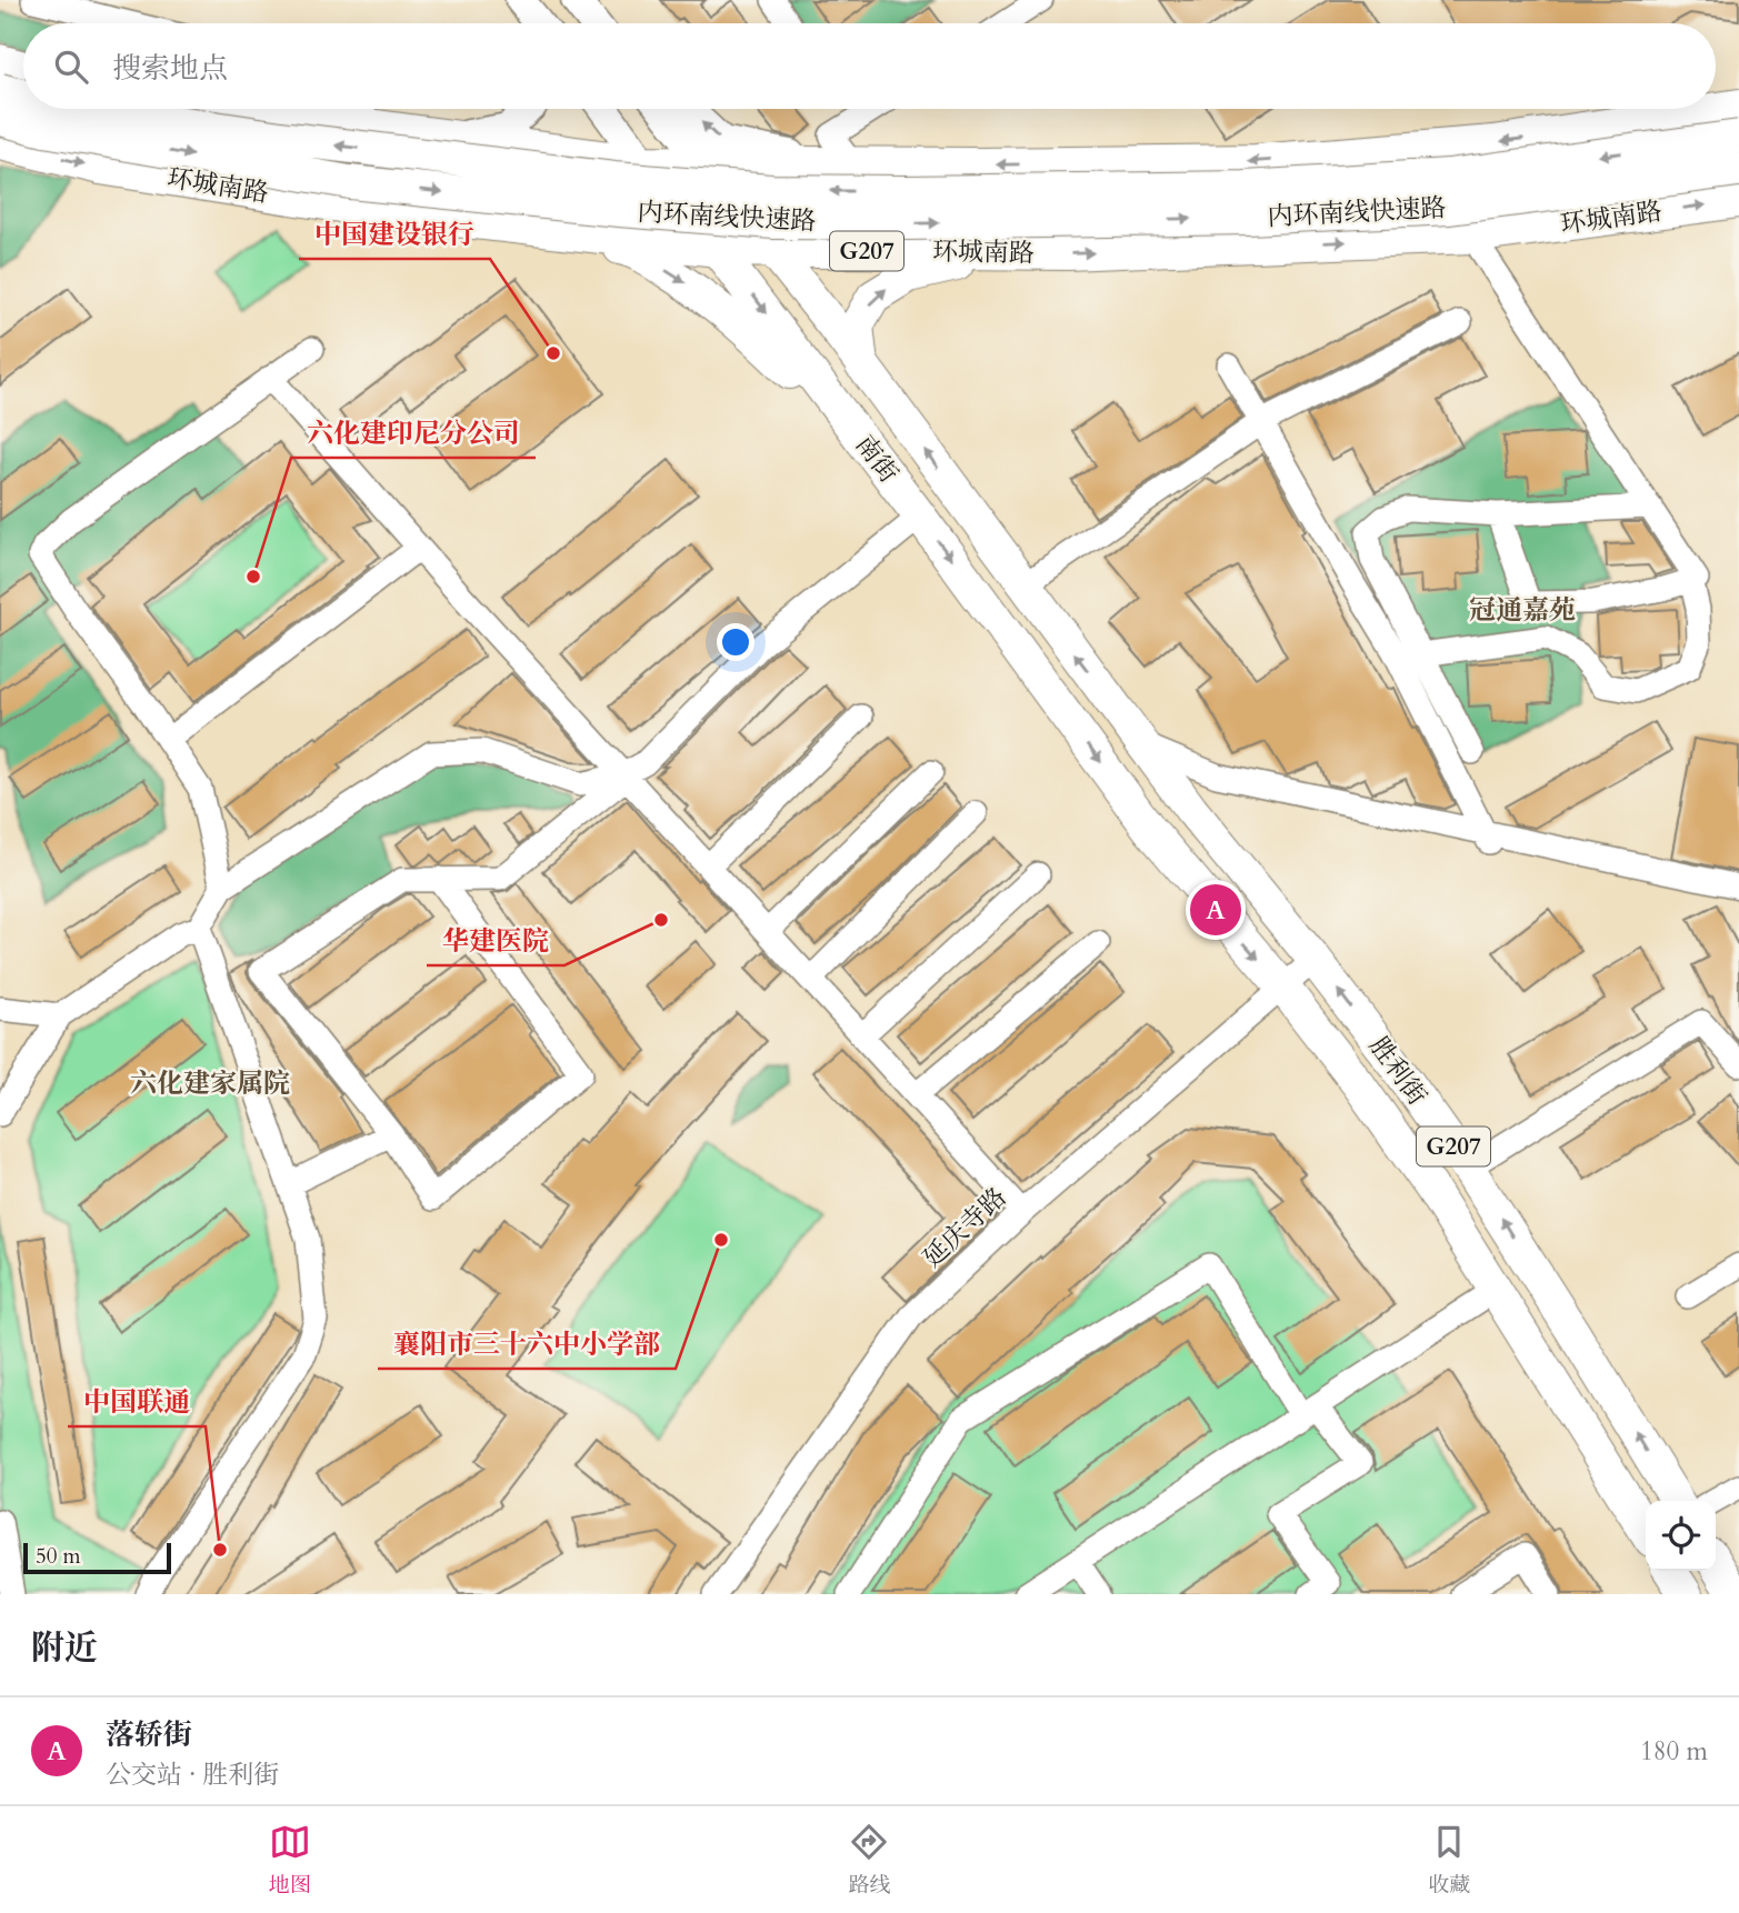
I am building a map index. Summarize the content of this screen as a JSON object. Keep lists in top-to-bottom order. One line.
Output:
{"streets":{"highway":["环城南路","内环南线快速路","G207","南街","胜利街"],"street":["延庆寺路"]},"crossings":[["环城南路","南街"],["南街","胜利街"],["南街","延庆寺路"],["胜利街","延庆寺路"]],"one_way":["胜利街"],"districts":["冠通嘉苑","六化建家属院"],"places":["中国建设银行","六化建印尼分公司","华建医院","襄阳市三十六中小学部","中国联通"],"scale_bar":"50 m","page":{"search":"搜索地点","pins":"A","scale":"50 m","heading":"附近","list":[{"mark":"A","name":"落轿街","note":"公交站 · 胜利街","value":"180 m"}],"nav":["地图","路线","收藏"]}}
